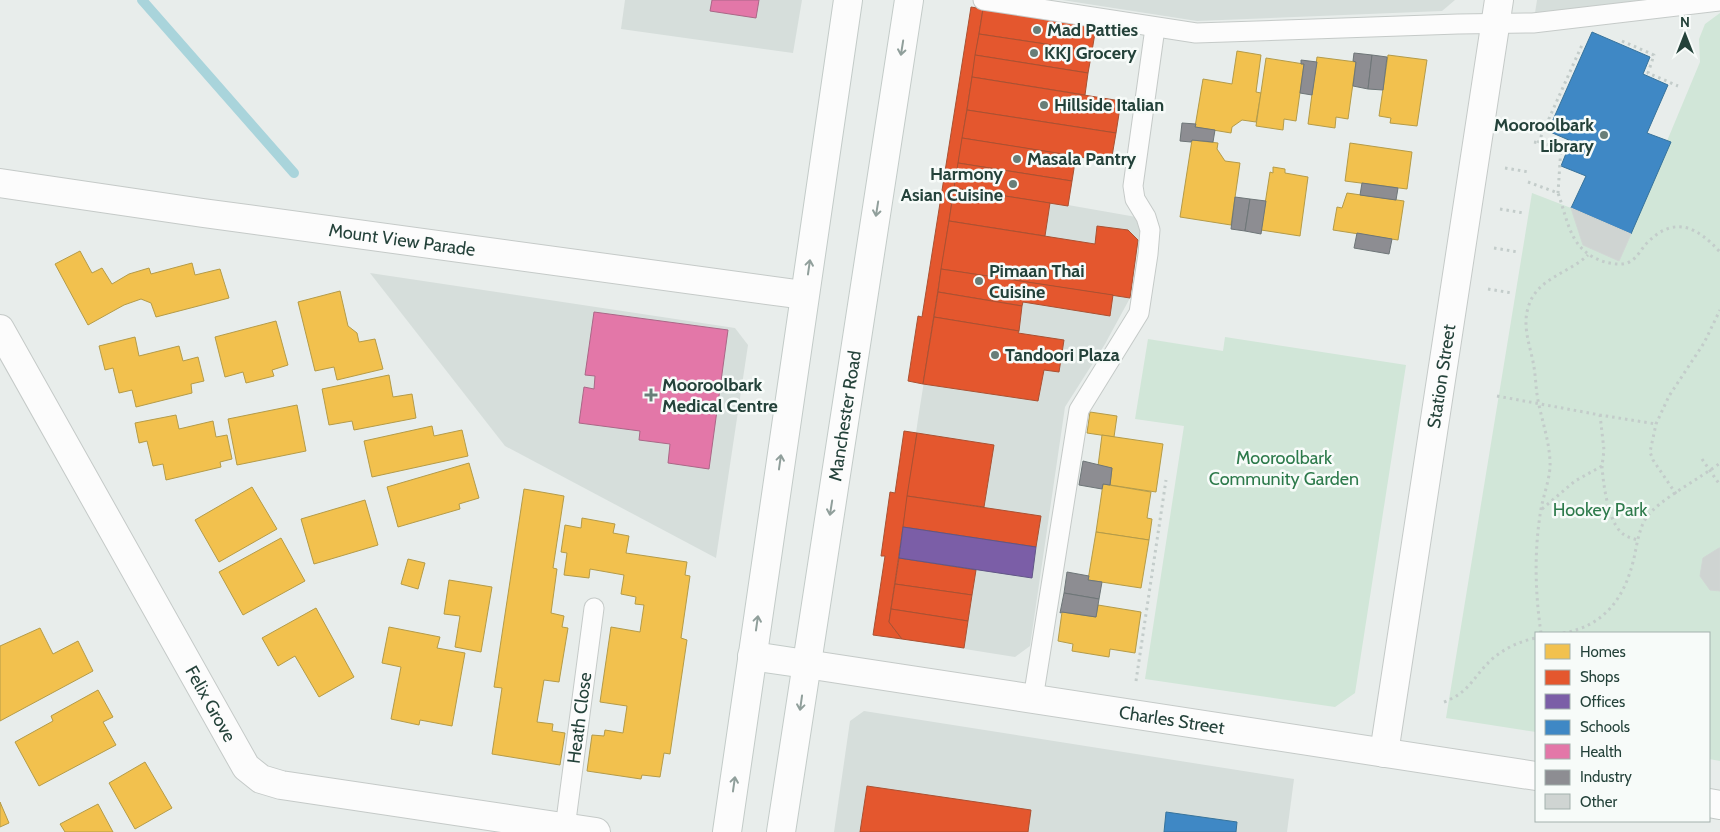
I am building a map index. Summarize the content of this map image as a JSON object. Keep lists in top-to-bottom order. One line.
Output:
{"streets":{"street":["Mount View Parade","Station Street","Manchester Road","Felix Grove","Charles Street"],"lane":["Heath Close"]},"crossings":[["Station Street","Charles Street"],["Manchester Road","Charles Street"],["Felix Grove","Heath Close"]],"parks":["Mooroolbark Community Garden","Hookey Park"],"places":{"other":["Mad Patties","KKJ Grocery","Hillside Italian","Mooroolbark Library","Masala Pantry","Harmony Asian Cuisine","Pimaan Thai Cuisine","Tandoori Plaza"],"health":["Mooroolbark Medical Centre"]},"legend":["Homes","Shops","Offices","Schools","Health","Industry","Other"],"north":"top"}
